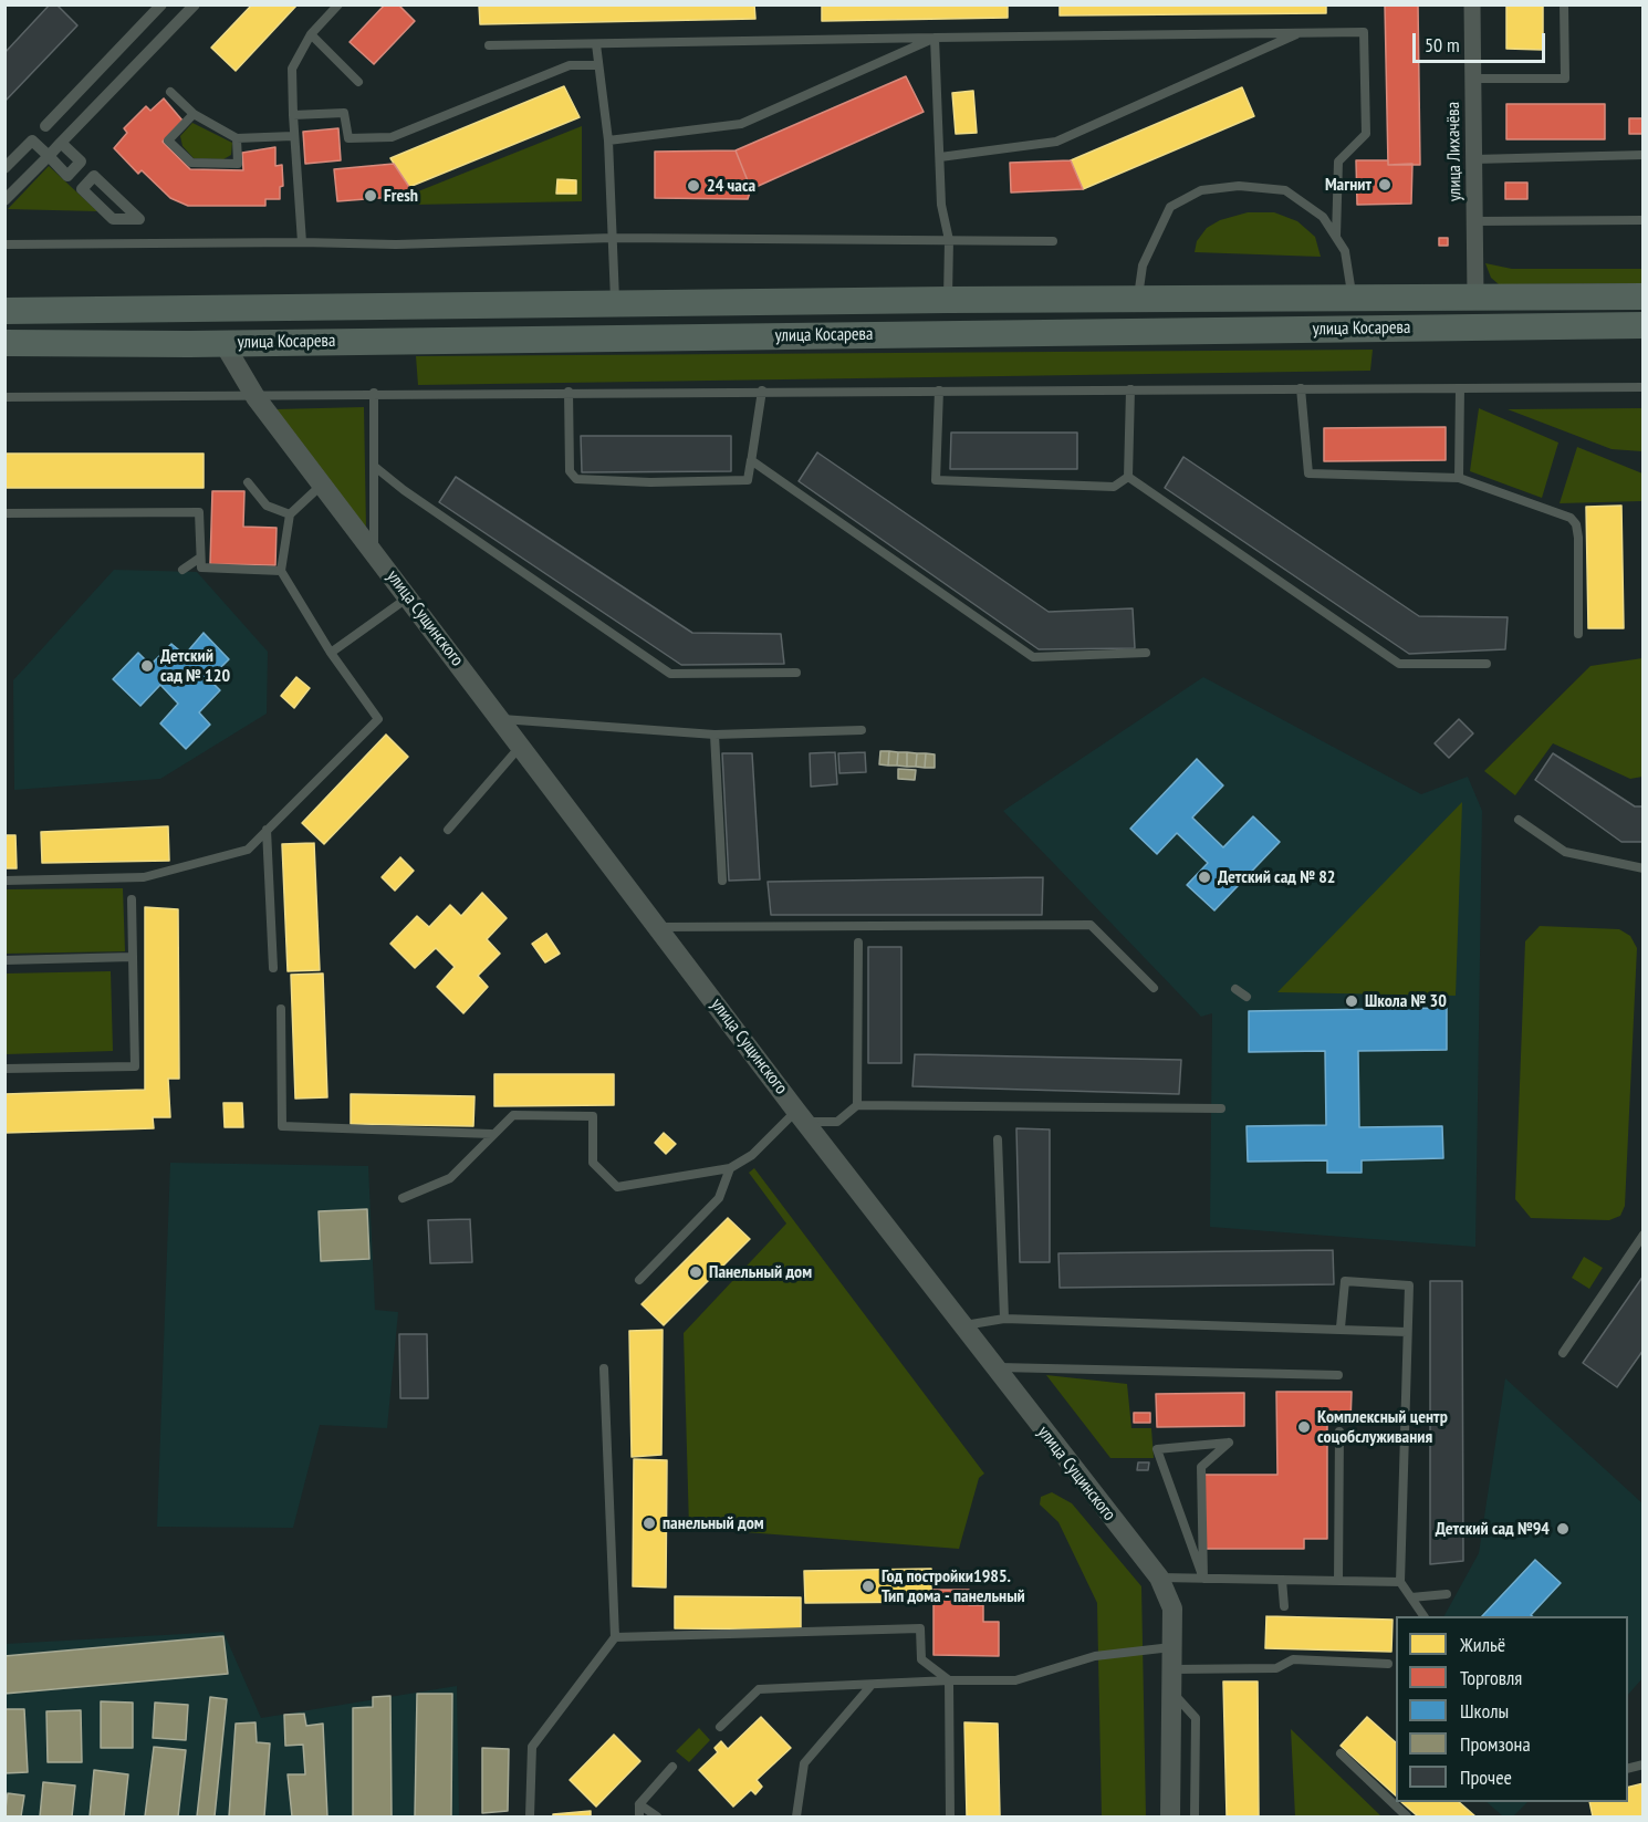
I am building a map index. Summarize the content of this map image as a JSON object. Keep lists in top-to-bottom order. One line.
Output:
{"streets":{"main road":["улица Косарева","улица Сущинского"],"street":["улица Лихачёва"]},"crossings":[["улица Лихачёва","улица Косарева"],["улица Косарева","улица Сущинского"]],"places":["Магнит","24 часа","Fresh","Детский сад № 120","Детский сад № 82","Школа № 30","Панельный дом","Комплексный центр соцобслуживания","панельный дом","Детский сад №94","Год постройки1985. Тип дома - панельный"],"legend":["Жильё","Торговля","Школы","Промзона","Прочее"],"scale_bar":"50 m"}
